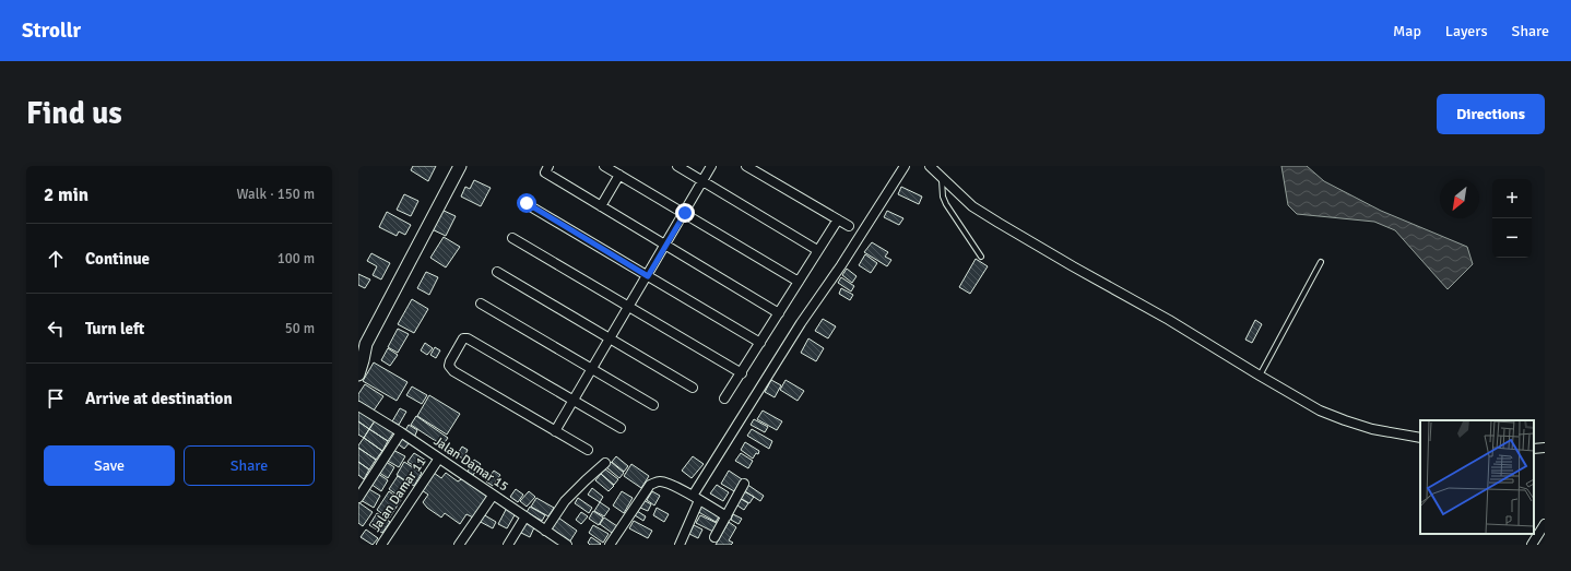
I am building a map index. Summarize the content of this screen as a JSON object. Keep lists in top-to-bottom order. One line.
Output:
{"streets":{"street":["Jalan Damar 15","Jalan Damar 11"]},"crossings":[["Jalan Damar 15","Jalan Damar 11"]],"north":"bottom left","page":{"header":"Strollr","nav":["Map","Layers","Share"],"buttons":["Directions",["Save","Share"]],"title":"Find us","heading":["2 min","Walk · 150 m"],"map_buttons":["+","−"],"list":[["Continue","100 m"],["Turn left","50 m"],"Arrive at destination"]}}
